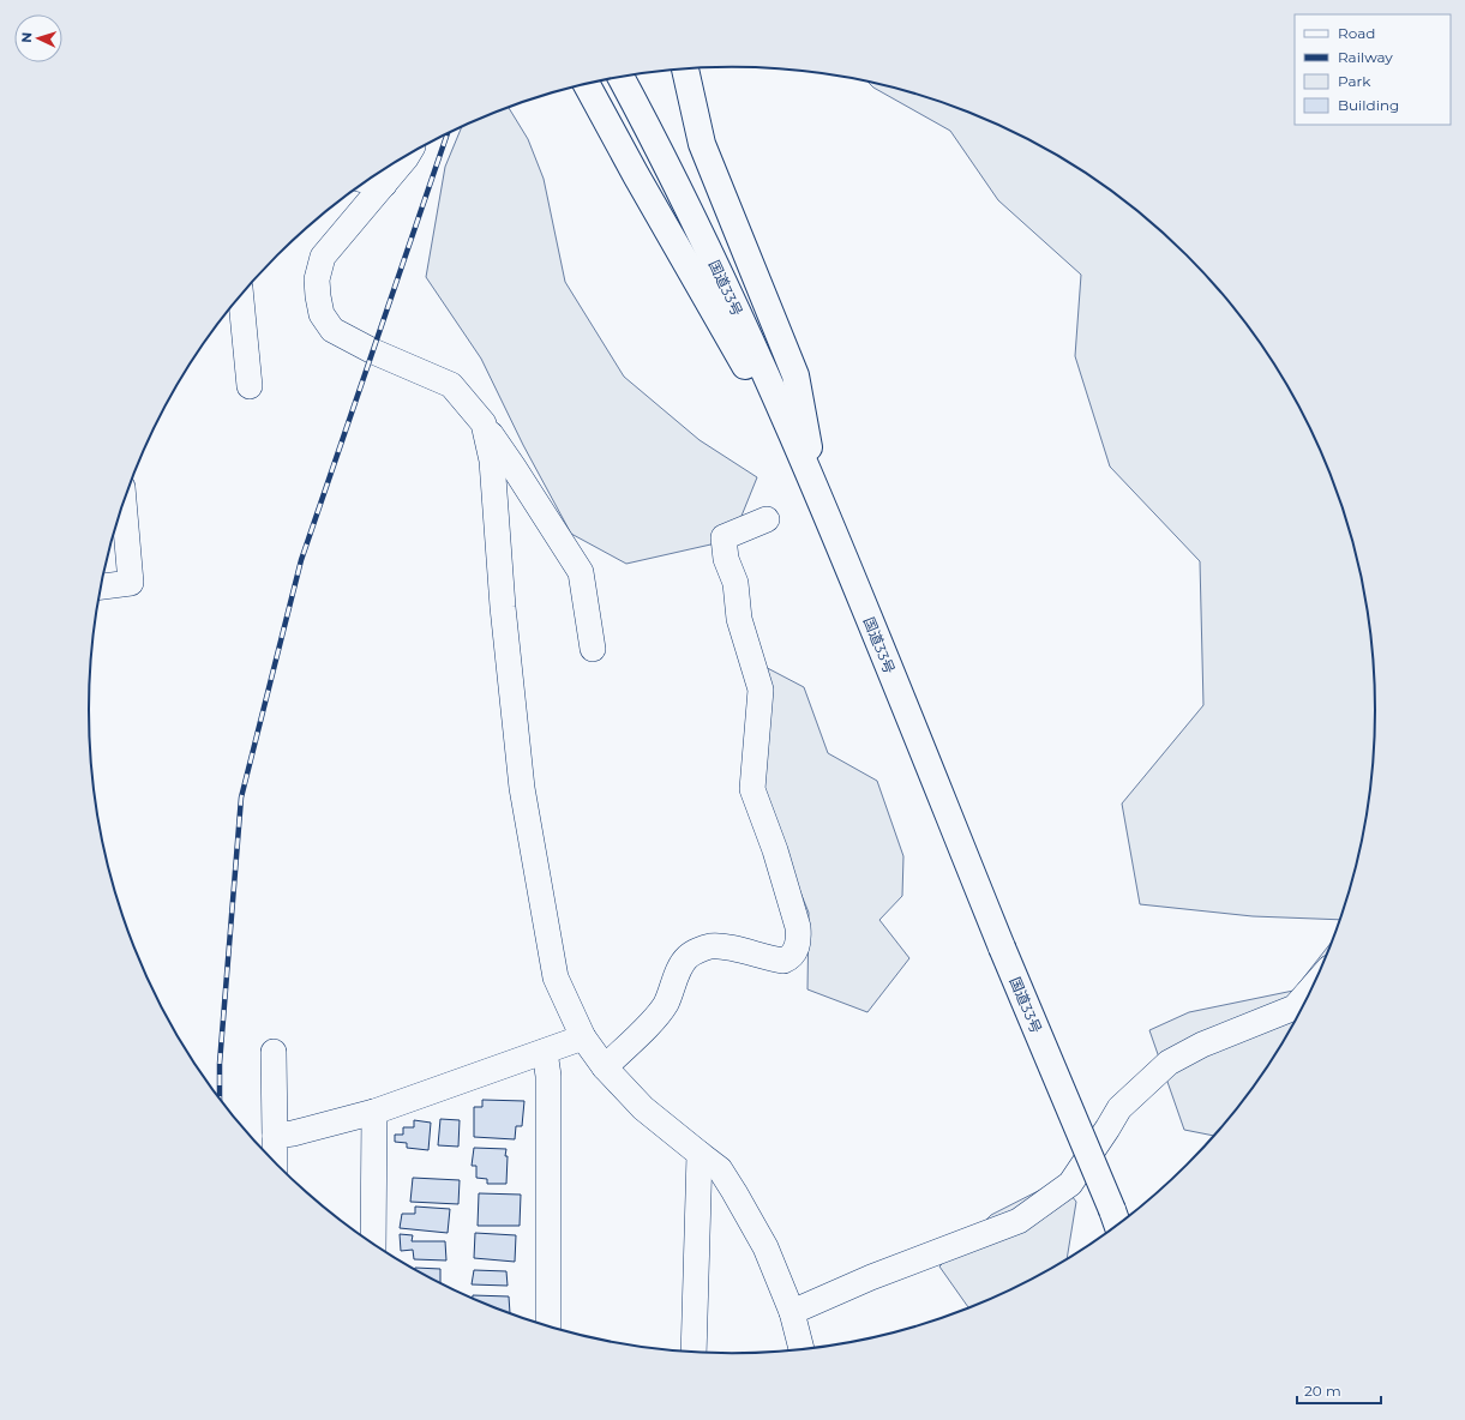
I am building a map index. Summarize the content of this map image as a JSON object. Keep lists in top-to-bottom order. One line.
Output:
{"streets":{"highway":["国道33号"]},"legend":["Road","Railway","Park","Building"],"scale_bar":"20 m","north":"left"}
